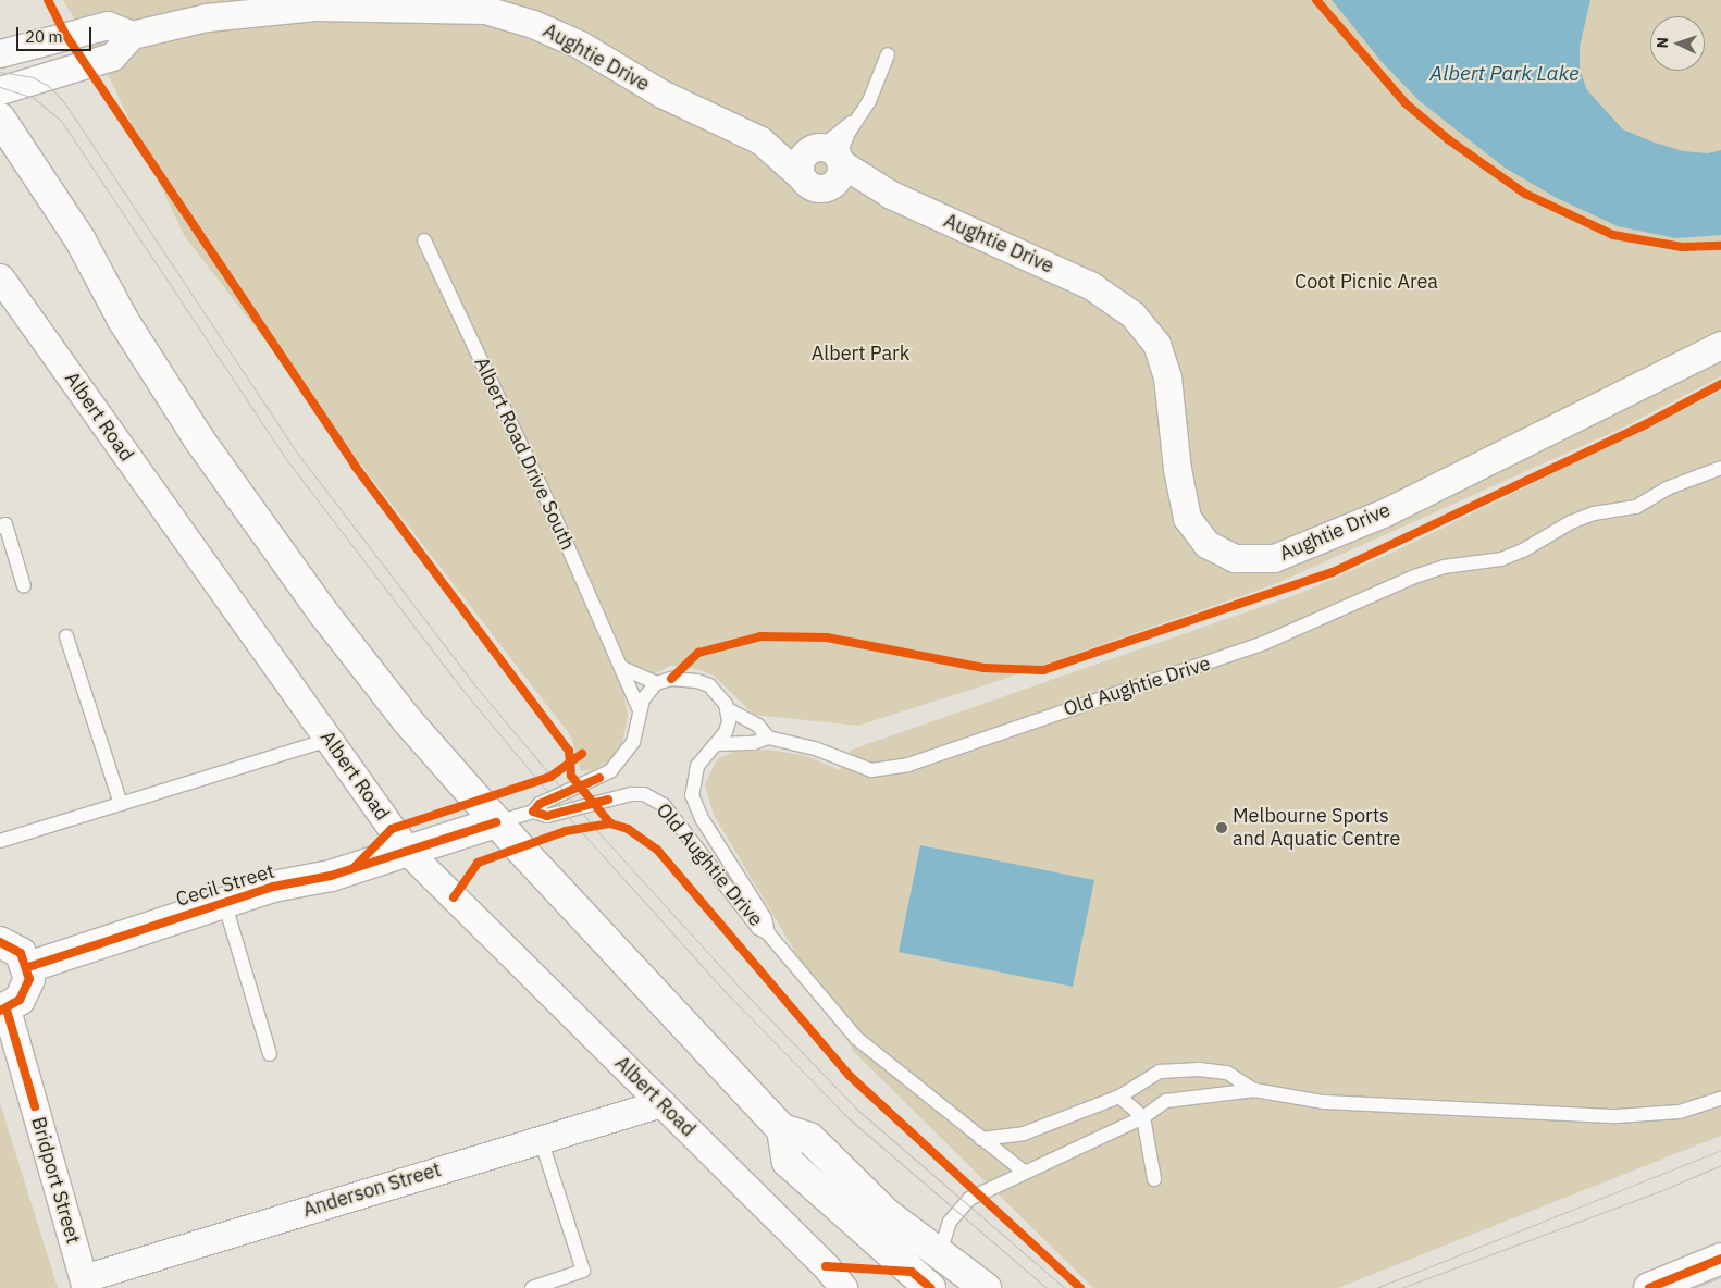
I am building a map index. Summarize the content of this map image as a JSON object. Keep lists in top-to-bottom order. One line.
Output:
{"streets":{"main road":["Cecil Street"],"street":["Aughtie Drive","Albert Road","Bridport Street","Anderson Street"],"lane":["Albert Road Drive South","Old Aughtie Drive"]},"crossings":[["Albert Road","Cecil Street"],["Albert Road","Anderson Street"],["Albert Road Drive South","Old Aughtie Drive"],["Old Aughtie Drive","Cecil Street"],["Bridport Street","Anderson Street"]],"water":["Albert Park Lake"],"parks":["Coot Picnic Area","Albert Park"],"places":["Melbourne Sports and Aquatic Centre"],"scale_bar":"20 m","north":"left"}
